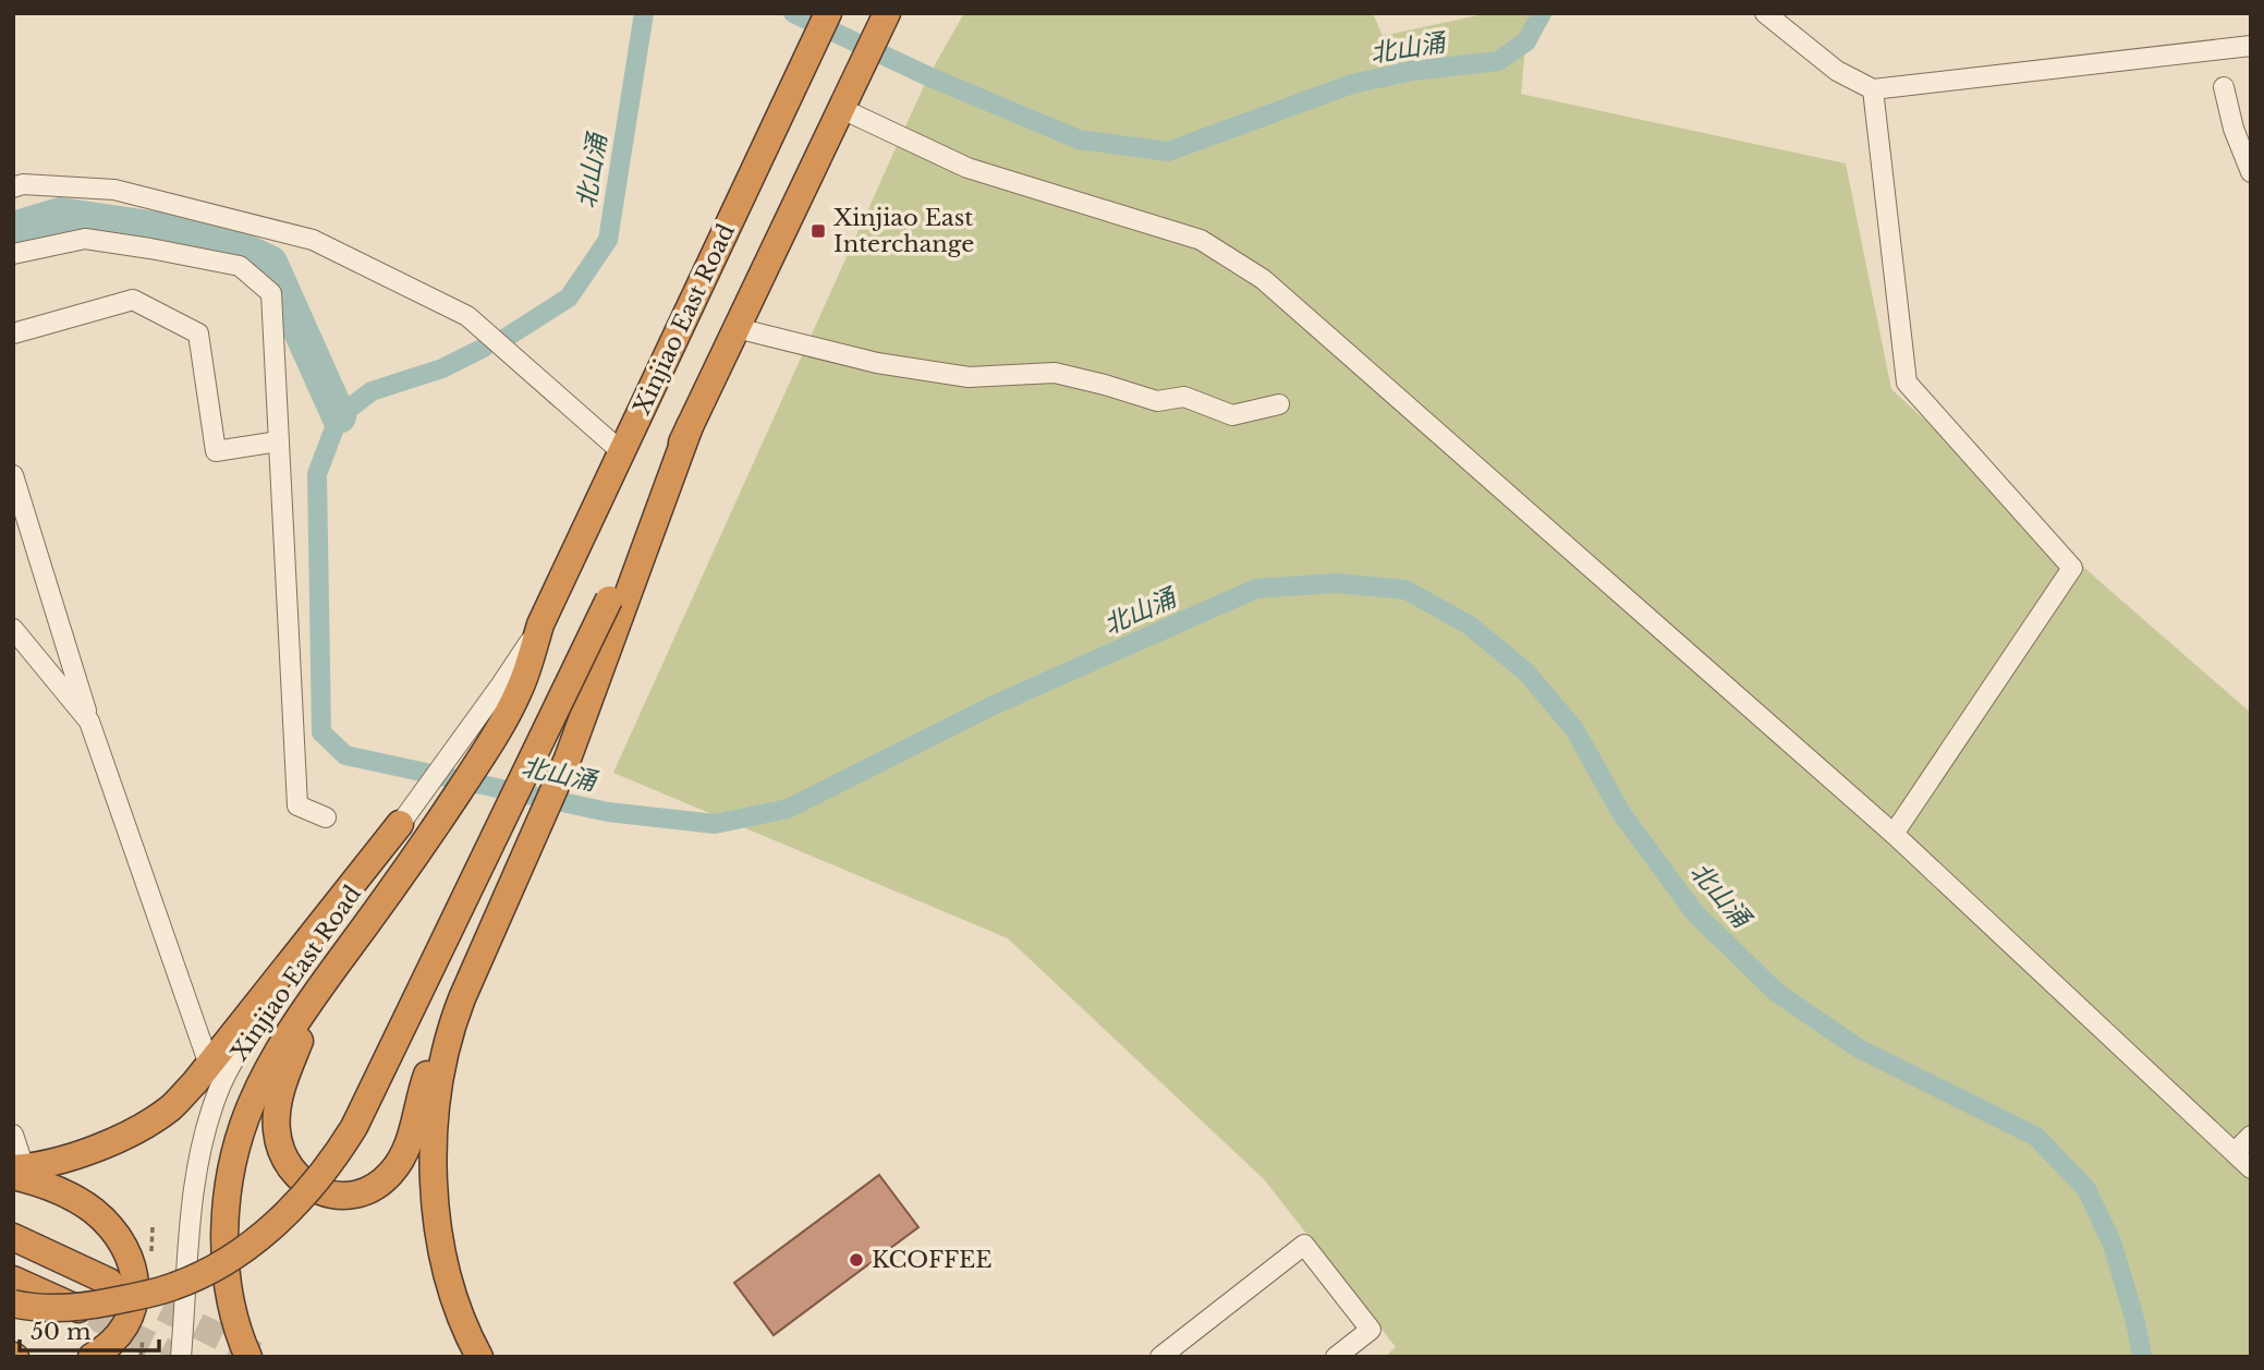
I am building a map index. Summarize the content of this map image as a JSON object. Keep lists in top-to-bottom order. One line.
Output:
{"streets":{"highway":["Xinjiao East Road"]},"water":["北山涌"],"places":{"transit":["Xinjiao East Interchange"],"other":["KCOFFEE"]},"scale_bar":"50 m"}
